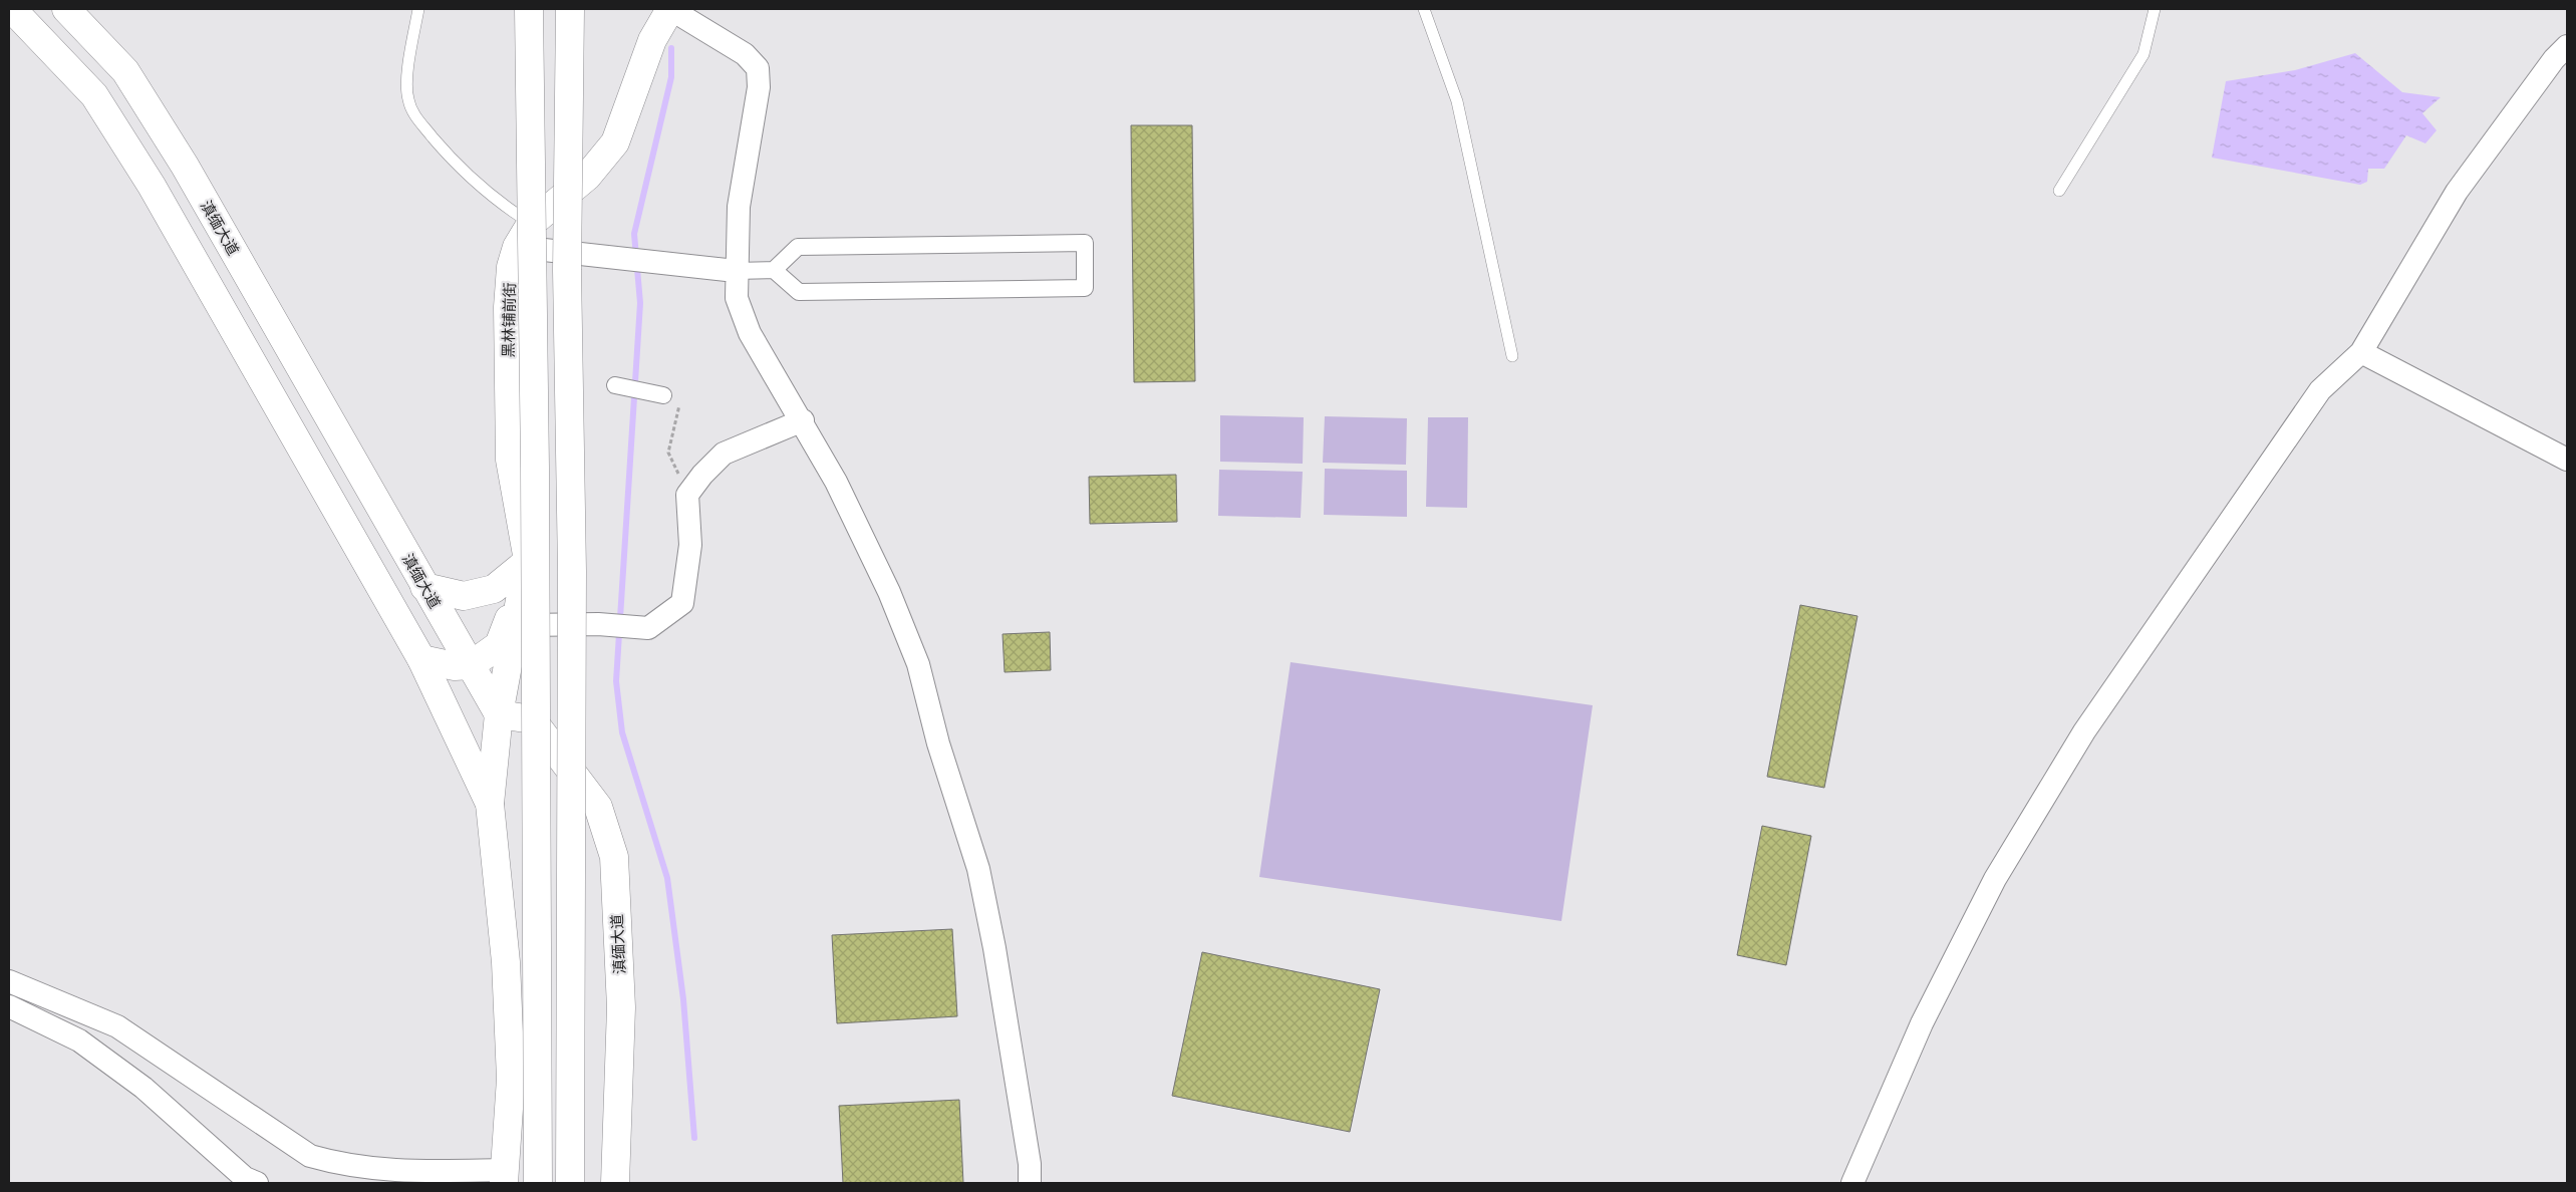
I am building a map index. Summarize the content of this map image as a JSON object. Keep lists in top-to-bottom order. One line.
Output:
{"streets":{"main road":["滇缅大道","黑林铺前街"]}}
